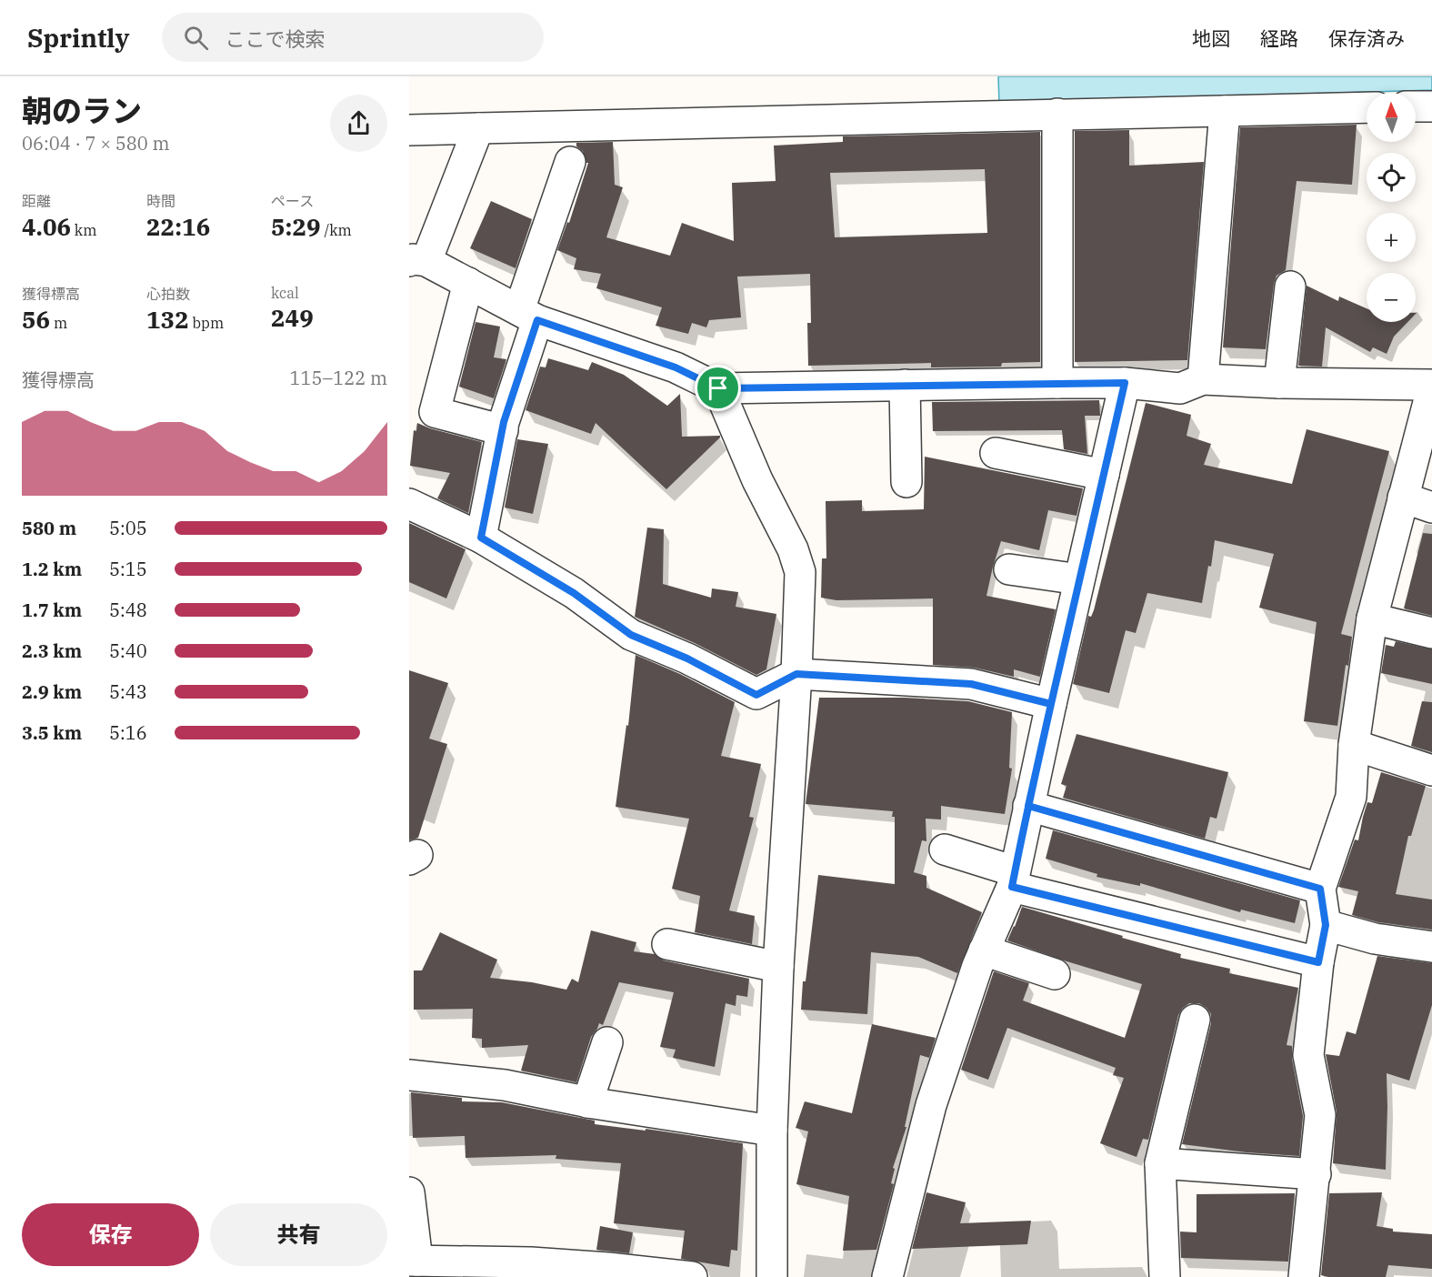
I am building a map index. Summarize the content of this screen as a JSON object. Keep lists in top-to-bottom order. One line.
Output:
{"north":"top","page":{"header":"Sprintly","search":"ここで検索","nav":["地図","経路","保存済み"],"heading":["朝のラン","06:04 · 7 × 580 m"],"map_buttons":["+","−"],"stats":[["距離","4.06 km"],["時間","22:16"],["ペース","5:29 /km"],["獲得標高","56 m"],["心拍数","132 bpm"],["kcal","249"]],"chart":["獲得標高","115–122 m"],"list":[{"name":"580 m","note":"5:05"},{"name":"1.2 km","note":"5:15"},{"name":"1.7 km","note":"5:48"},{"name":"2.3 km","note":"5:40"},{"name":"2.9 km","note":"5:43"},{"name":"3.5 km","note":"5:16"}],"buttons":["保存","共有"]}}
